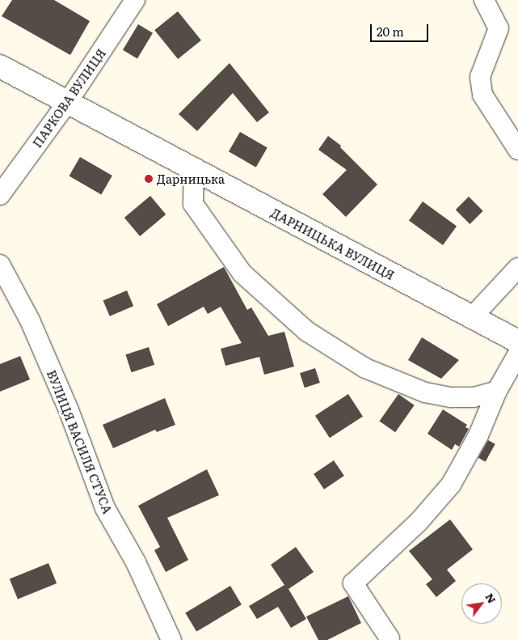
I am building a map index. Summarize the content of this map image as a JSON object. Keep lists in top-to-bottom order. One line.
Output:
{"streets":{"street":["ПАРКОВА ВУЛИЦЯ","ДАРНИЦЬКА ВУЛИЦЯ","ВУЛИЦЯ ВАСИЛЯ СТУСА"]},"crossings":[["ПАРКОВА ВУЛИЦЯ","ДАРНИЦЬКА ВУЛИЦЯ"]],"places":["Дарницька"],"scale_bar":"20 m","north":"top right"}
